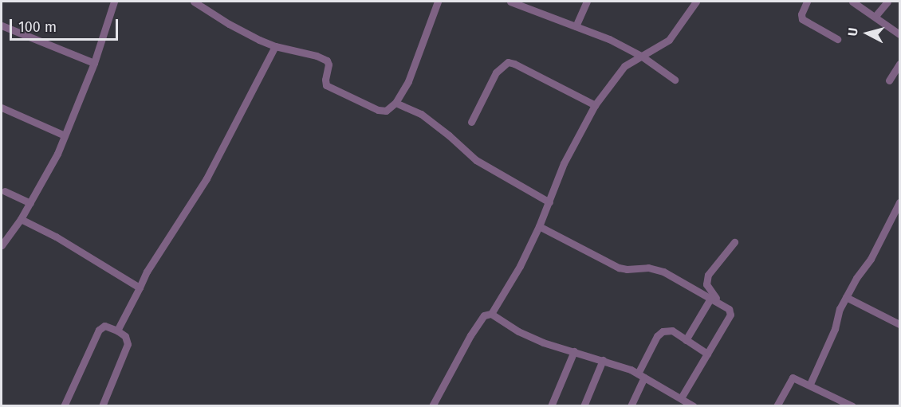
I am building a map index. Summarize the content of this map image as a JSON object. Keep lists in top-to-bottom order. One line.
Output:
{"scale_bar":"100 m","north":"left"}
